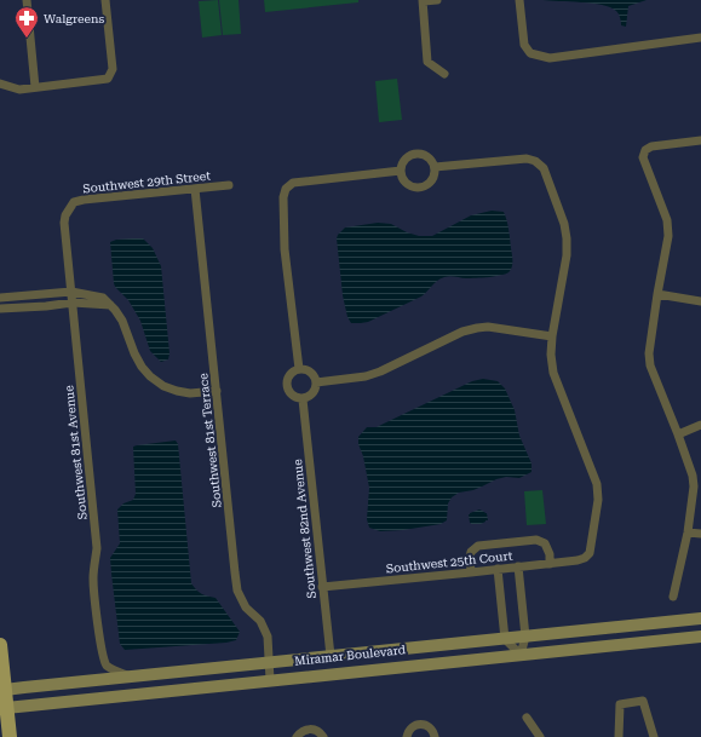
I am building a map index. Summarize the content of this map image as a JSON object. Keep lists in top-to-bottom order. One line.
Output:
{"streets":{"street":["Southwest 29th Street","Southwest 81st Terrace","Southwest 81st Avenue","Southwest 82nd Avenue","Southwest 25th Court","Miramar Boulevard"]},"crossings":[["Southwest 29th Street","Southwest 81st Terrace"],["Southwest 29th Street","Southwest 81st Avenue"],["Southwest 81st Terrace","Miramar Boulevard"],["Southwest 81st Avenue","Miramar Boulevard"],["Southwest 82nd Avenue","Southwest 25th Court"],["Southwest 82nd Avenue","Miramar Boulevard"]],"places":{"pharmacy":["Walgreens"]}}
